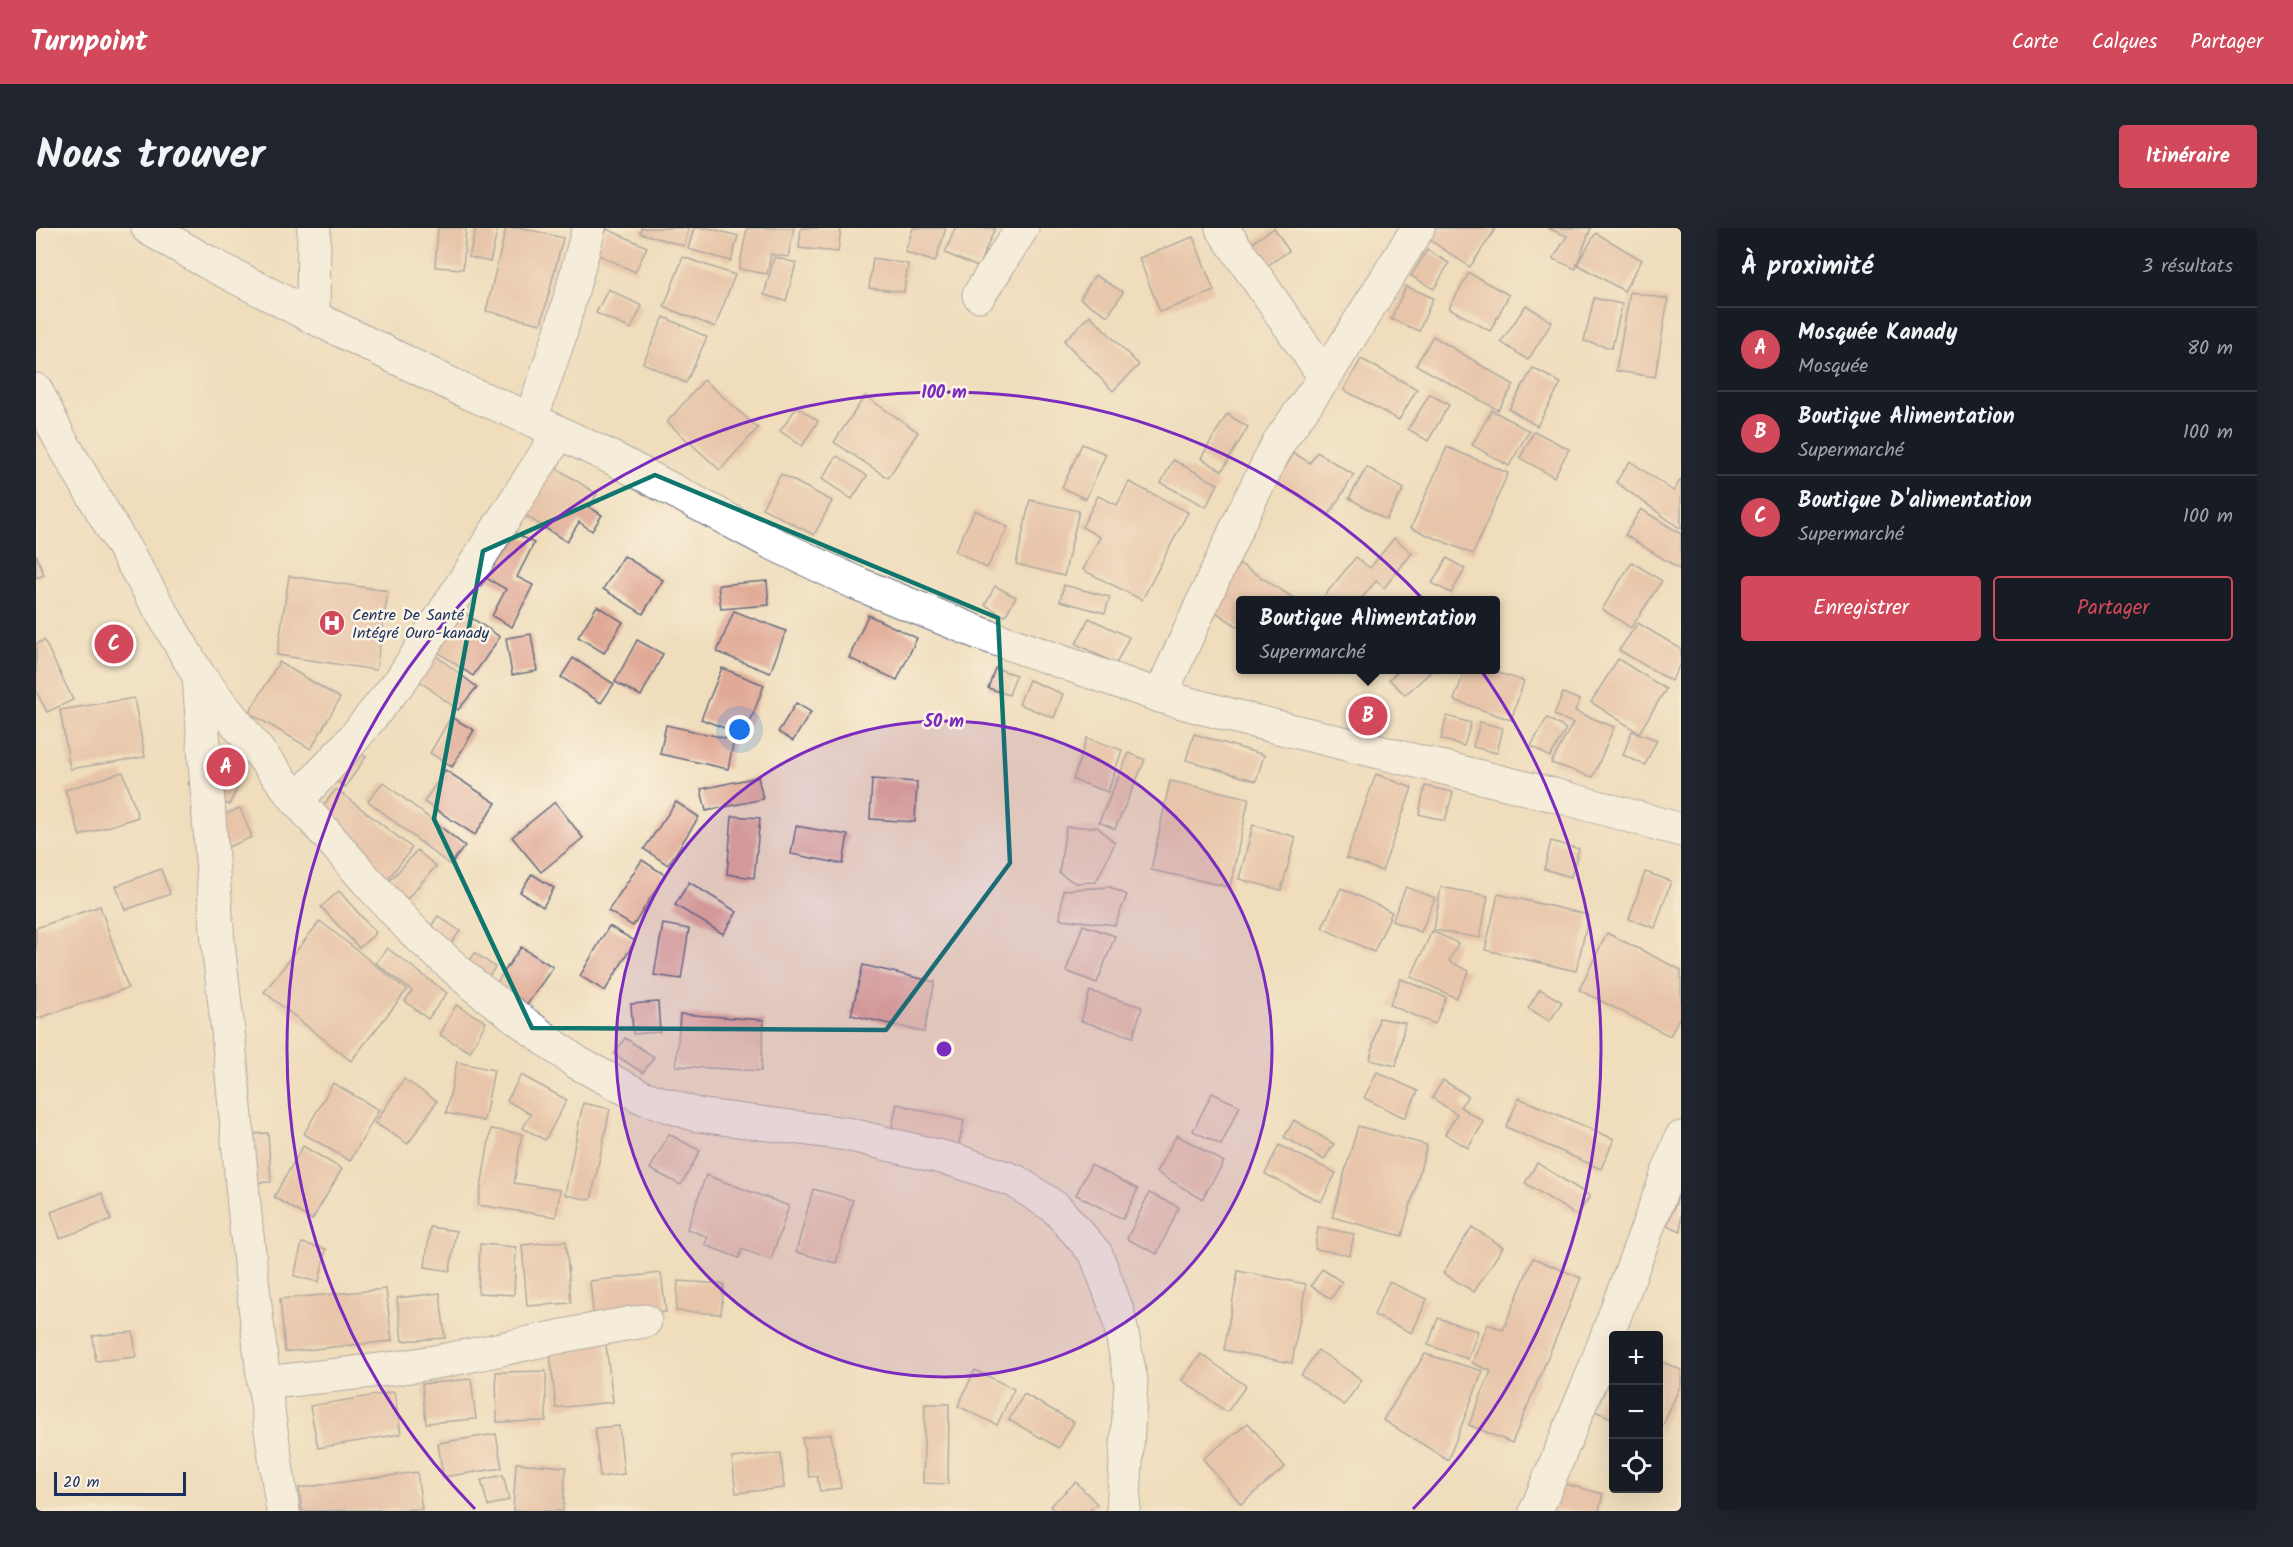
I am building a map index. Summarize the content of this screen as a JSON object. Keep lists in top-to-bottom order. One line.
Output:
{"places":{"hospital":["Centre De Santé Intégré Ouro-kanady"]},"scale_bar":"20 m","page":{"header":"Turnpoint","nav":["Carte","Calques","Partager"],"title":"Nous trouver","buttons":["Itinéraire",["Enregistrer","Partager"]],"heading":["À proximité","3 résultats"],"list":[{"mark":"A","name":"Mosquée Kanady","note":"Mosquée","value":"80 m"},{"mark":"B","name":"Boutique Alimentation","note":"Supermarché","value":"100 m"},{"mark":"C","name":"Boutique D'alimentation","note":"Supermarché","value":"100 m"}],"popup":["Boutique Alimentation","Supermarché"],"pins":["C","B","A"],"map_buttons":["+","−"],"scale":"20 m"},"rings":["100 m","50 m"]}
